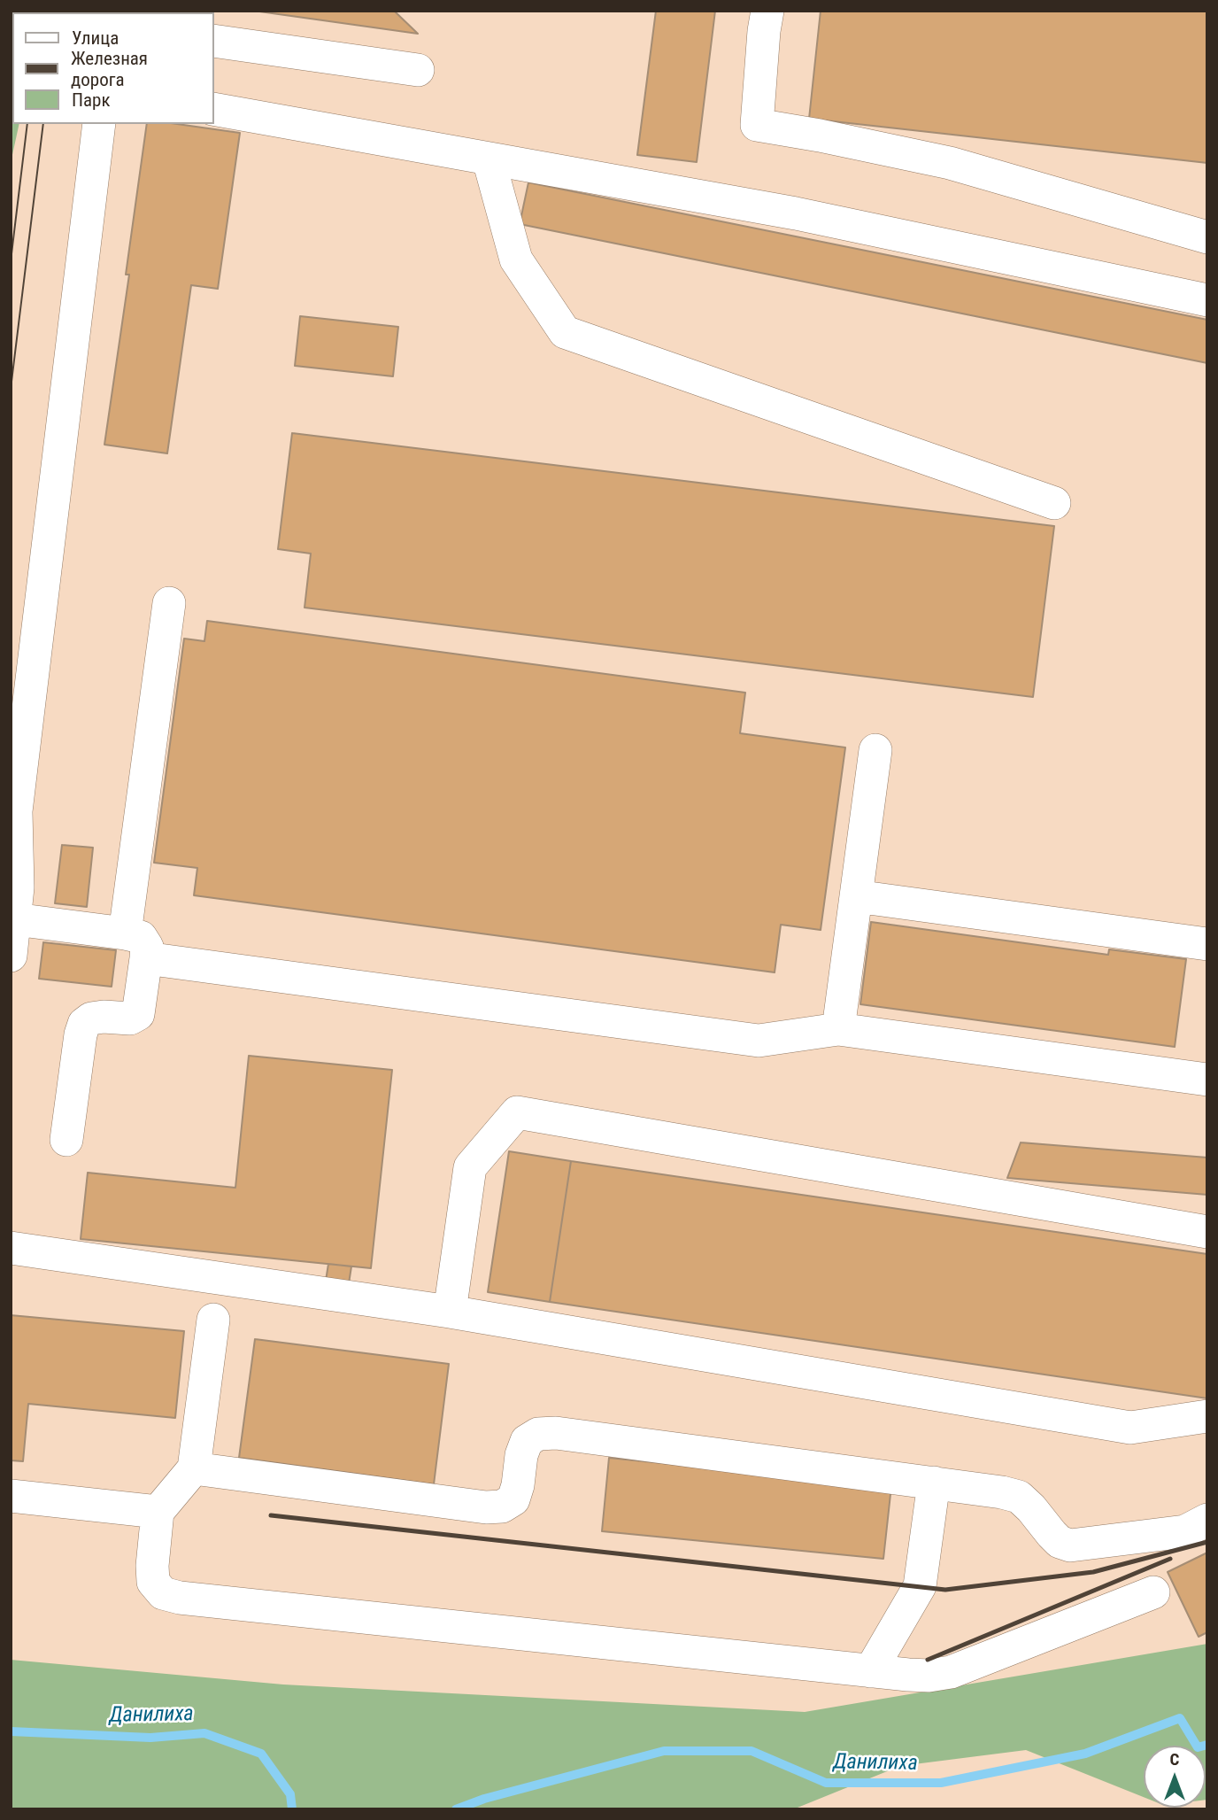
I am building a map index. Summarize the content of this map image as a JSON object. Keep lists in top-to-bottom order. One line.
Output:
{"water":["Данилиха"],"legend":["Улица","Железная дорога","Парк"],"north":"top"}
